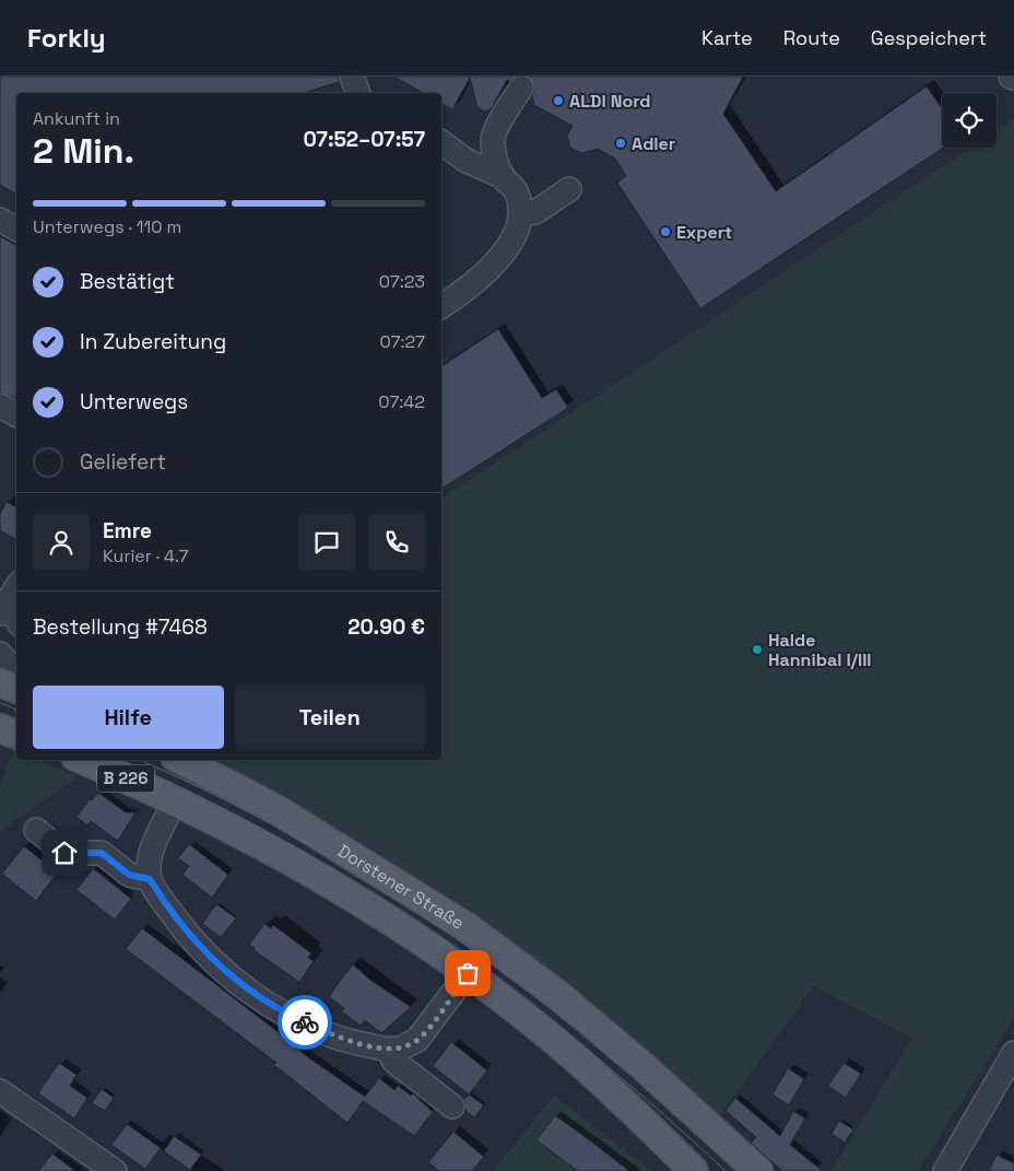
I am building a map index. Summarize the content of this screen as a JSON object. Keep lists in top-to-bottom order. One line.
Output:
{"streets":{"main road":["B 226","Dorstener Straße"]},"places":["ALDI Nord","Adler","Expert","Halde Hannibal I/III"],"page":{"header":"Forkly","nav":["Karte","Route","Gespeichert"],"heading":["2 Min.","Ankunft in","07:52–07:57"],"panel":["Emre","Kurier · 4.7","Bestellung #7468","20.90 €"],"bar":"Unterwegs · 110 m","list":[["Bestätigt","07:23"],["In Zubereitung","07:27"],["Unterwegs","07:42"],"Geliefert"],"buttons":["Hilfe","Teilen"]}}
